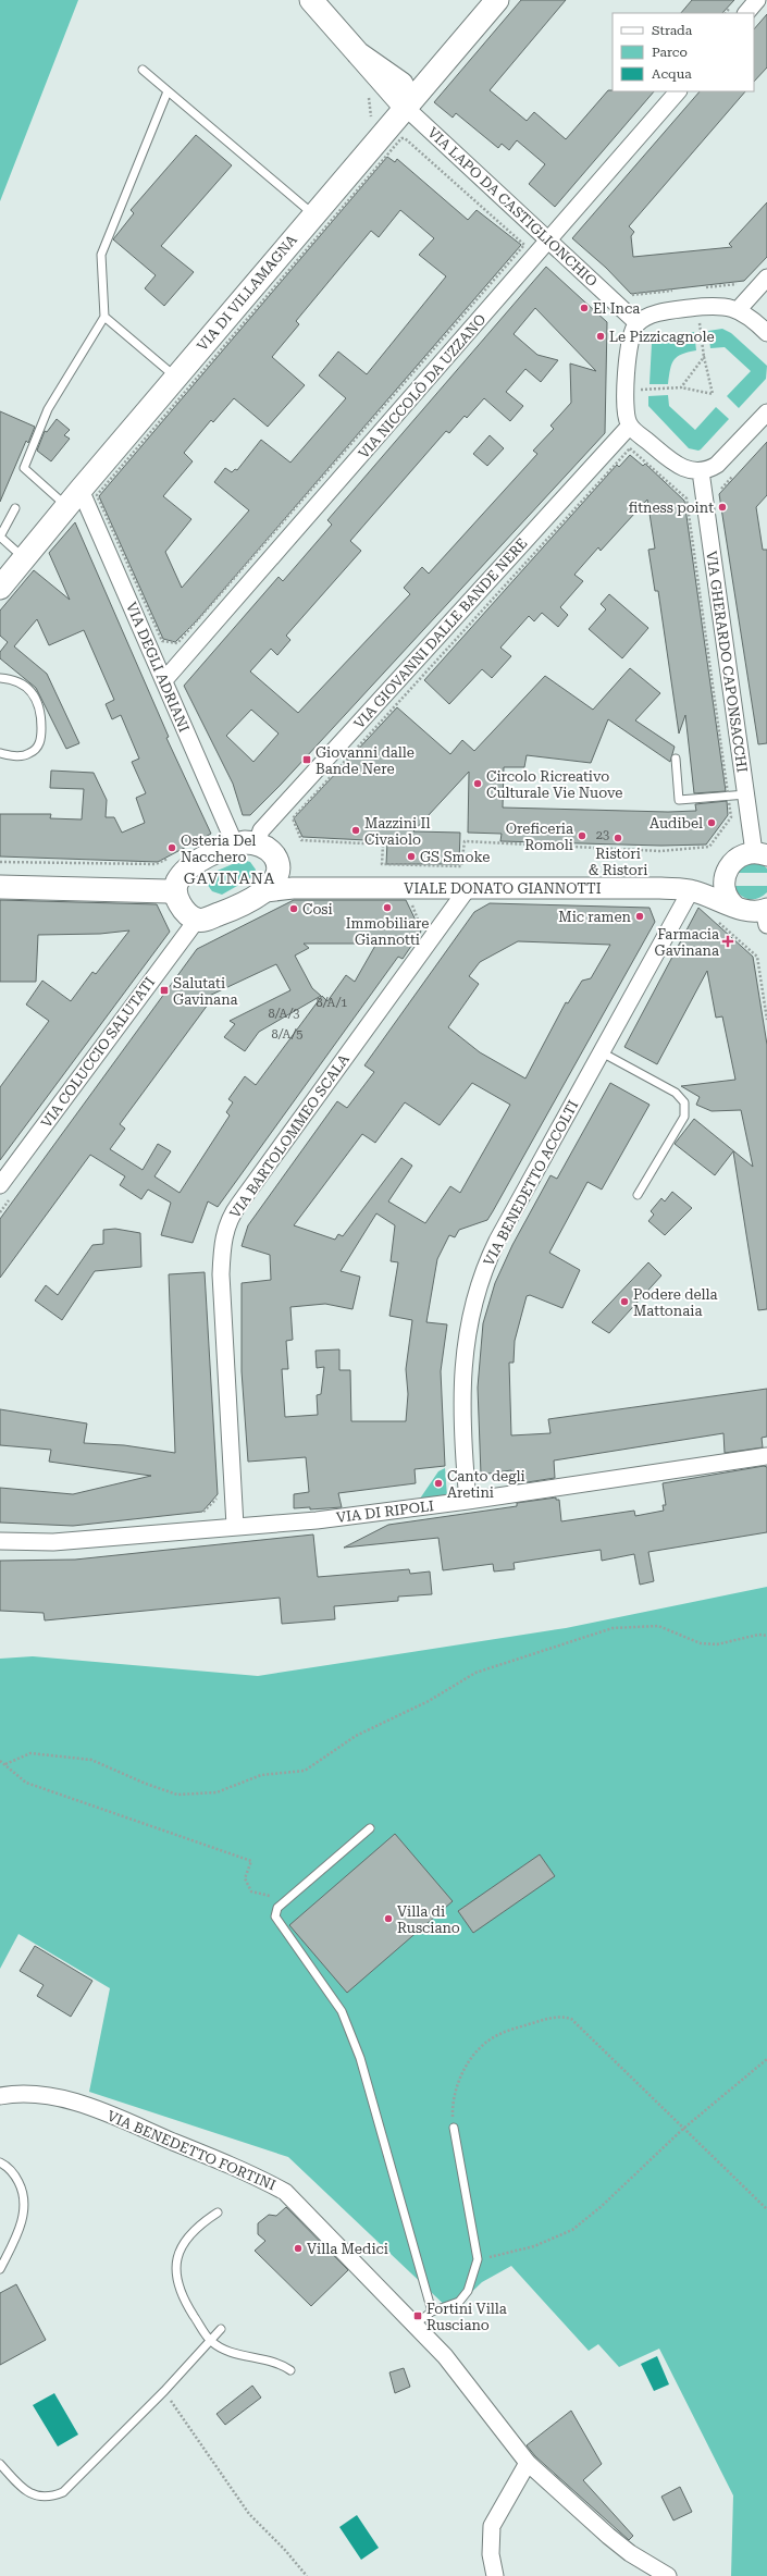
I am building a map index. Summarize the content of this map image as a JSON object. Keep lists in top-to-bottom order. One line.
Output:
{"streets":{"main road":["VIA DI VILLAMAGNA"],"street":["VIA LAPO DA CASTIGLIONCHIO","VIA NICCOLÒ DA UZZANO","VIA GIOVANNI DALLE BANDE NERE","VIA GHERARDO CAPONSACCHI","VIA DEGLI ADRIANI","VIALE DONATO GIANNOTTI","VIA COLUCCIO SALUTATI","VIA BARTOLOMMEO SCALA","VIA BENEDETTO ACCOLTI","VIA DI RIPOLI","VIA BENEDETTO FORTINI"]},"crossings":[["VIA LAPO DA CASTIGLIONCHIO","VIA DI VILLAMAGNA"],["VIA LAPO DA CASTIGLIONCHIO","VIA NICCOLÒ DA UZZANO"],["VIA DI VILLAMAGNA","VIA DEGLI ADRIANI"],["VIA NICCOLÒ DA UZZANO","VIA DEGLI ADRIANI"],["VIA GIOVANNI DALLE BANDE NERE","VIA DEGLI ADRIANI"],["VIALE DONATO GIANNOTTI","VIA BARTOLOMMEO SCALA"],["VIALE DONATO GIANNOTTI","VIA BENEDETTO ACCOLTI"],["VIA BARTOLOMMEO SCALA","VIA DI RIPOLI"],["VIA BENEDETTO ACCOLTI","VIA DI RIPOLI"]],"districts":["GAVINANA"],"places":{"other":["El Inca","Le Pizzicagnole","fitness point","Circolo Ricreativo Culturale Vie Nuove","Audibel","Mazzini Il Civaiolo","Oreficeria Romoli","Ristori & Ristori","Osteria Del Nacchero","GS Smoke","Immobiliare Giannotti","Cosi","Mic ramen","Podere della Mattonaia","Canto degli Aretini","Villa di Rusciano","Villa Medici"],"transit":["Giovanni dalle Bande Nere","Salutati Gavinana","Fortini Villa Rusciano"],"health":["Farmacia Gavinana"]},"house_numbers":["23","8/A/1","8/A/3","8/A/5"],"legend":["Strada","Parco","Acqua"]}
